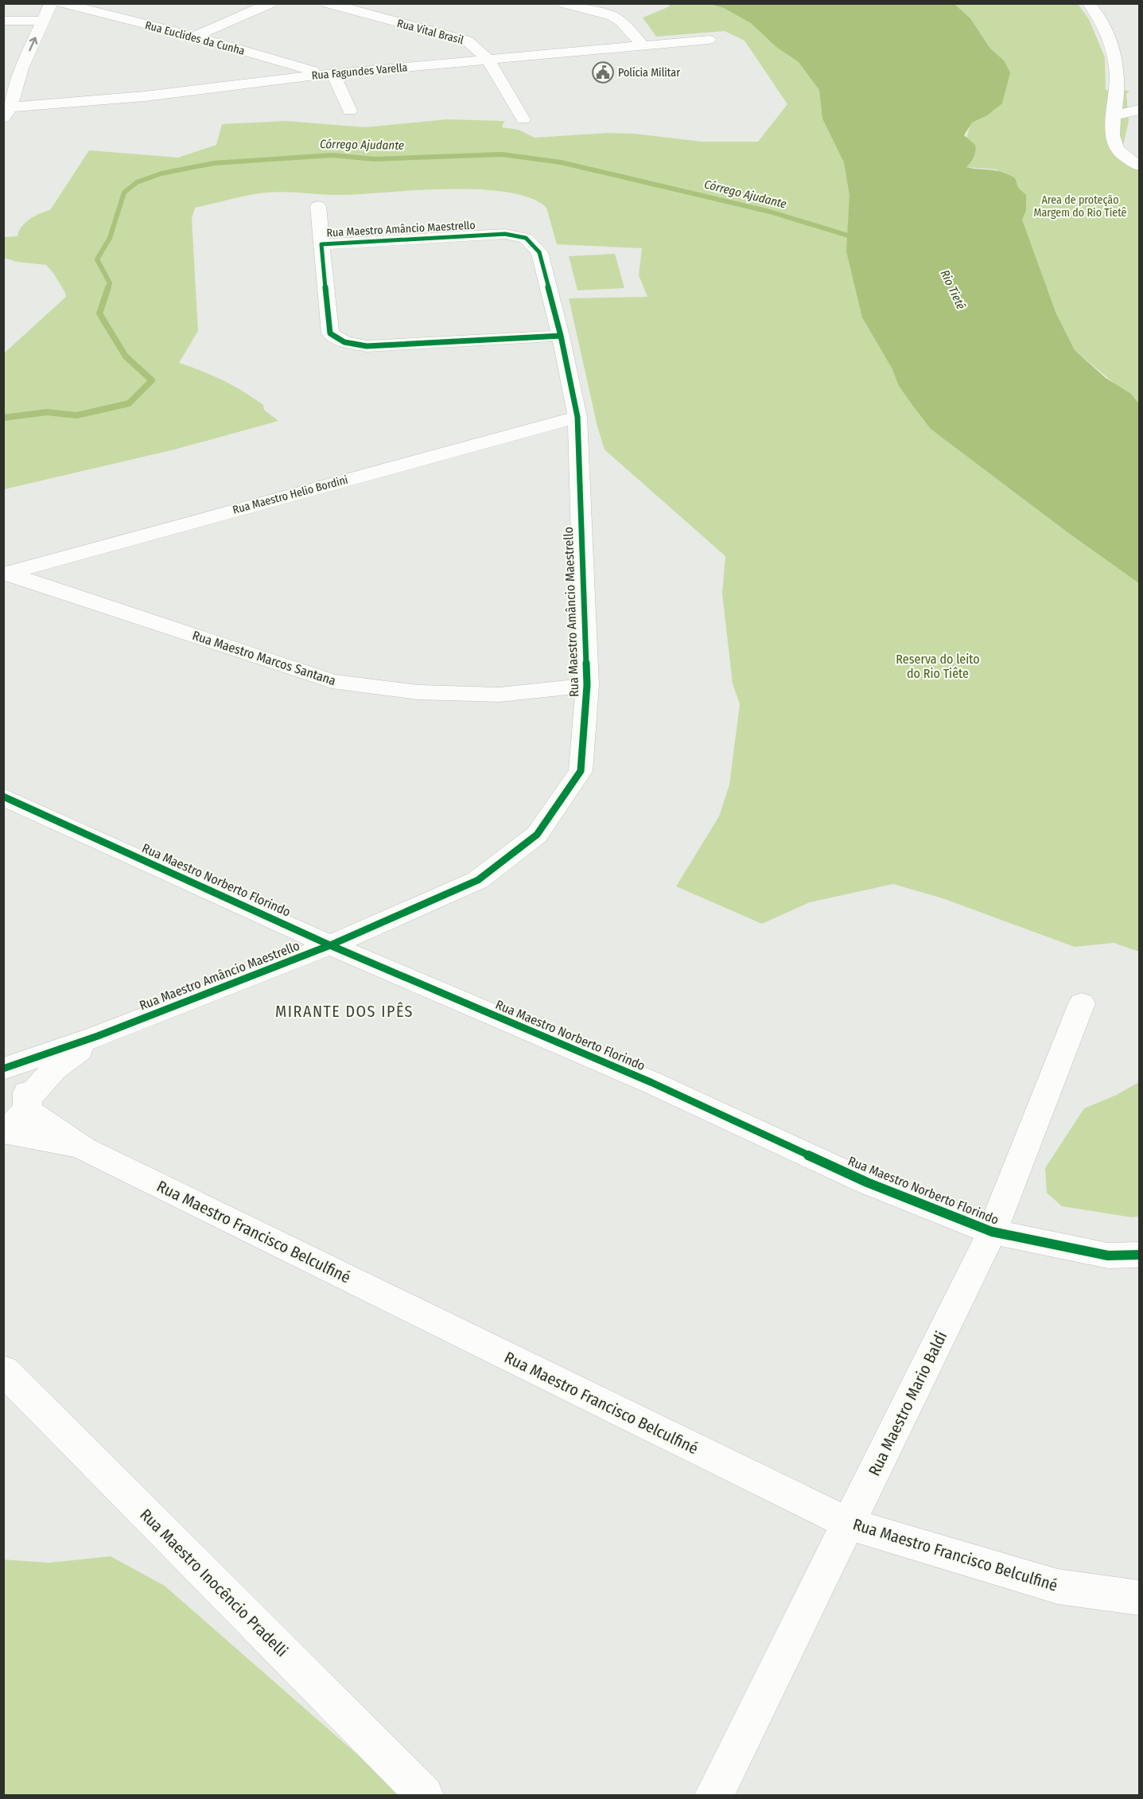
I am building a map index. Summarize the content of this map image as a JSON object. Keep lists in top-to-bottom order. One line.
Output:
{"streets":{"street":["Rua Vital Brasil","Rua Euclides da Cunha","Rua Fagundes Varella","Rua Maestro Amâncio Maestrello","Rua Maestro Helio Bordini","Rua Maestro Marcos Santana","Rua Maestro Norberto Florindo","Rua Maestro Francisco Belculfiné","Rua Maestro Mario Baldi","Rua Maestro Inocêncio Pradelli"]},"crossings":[["Rua Vital Brasil","Rua Fagundes Varella"],["Rua Euclides da Cunha","Rua Fagundes Varella"],["Rua Maestro Amâncio Maestrello","Rua Maestro Helio Bordini"],["Rua Maestro Amâncio Maestrello","Rua Maestro Marcos Santana"],["Rua Maestro Amâncio Maestrello","Rua Maestro Norberto Florindo"],["Rua Maestro Amâncio Maestrello","Rua Maestro Francisco Belculfiné"],["Rua Maestro Helio Bordini","Rua Maestro Marcos Santana"],["Rua Maestro Norberto Florindo","Rua Maestro Mario Baldi"],["Rua Maestro Francisco Belculfiné","Rua Maestro Mario Baldi"]],"districts":["MIRANTE DOS IPÊS"],"water":["Córrego Ajudante","Rio Tietê"],"parks":["Area de proteção Margem do Rio Tietê","Reserva do leito do Rio Tiête"],"places":{"public building":["Polícia Militar"]}}
